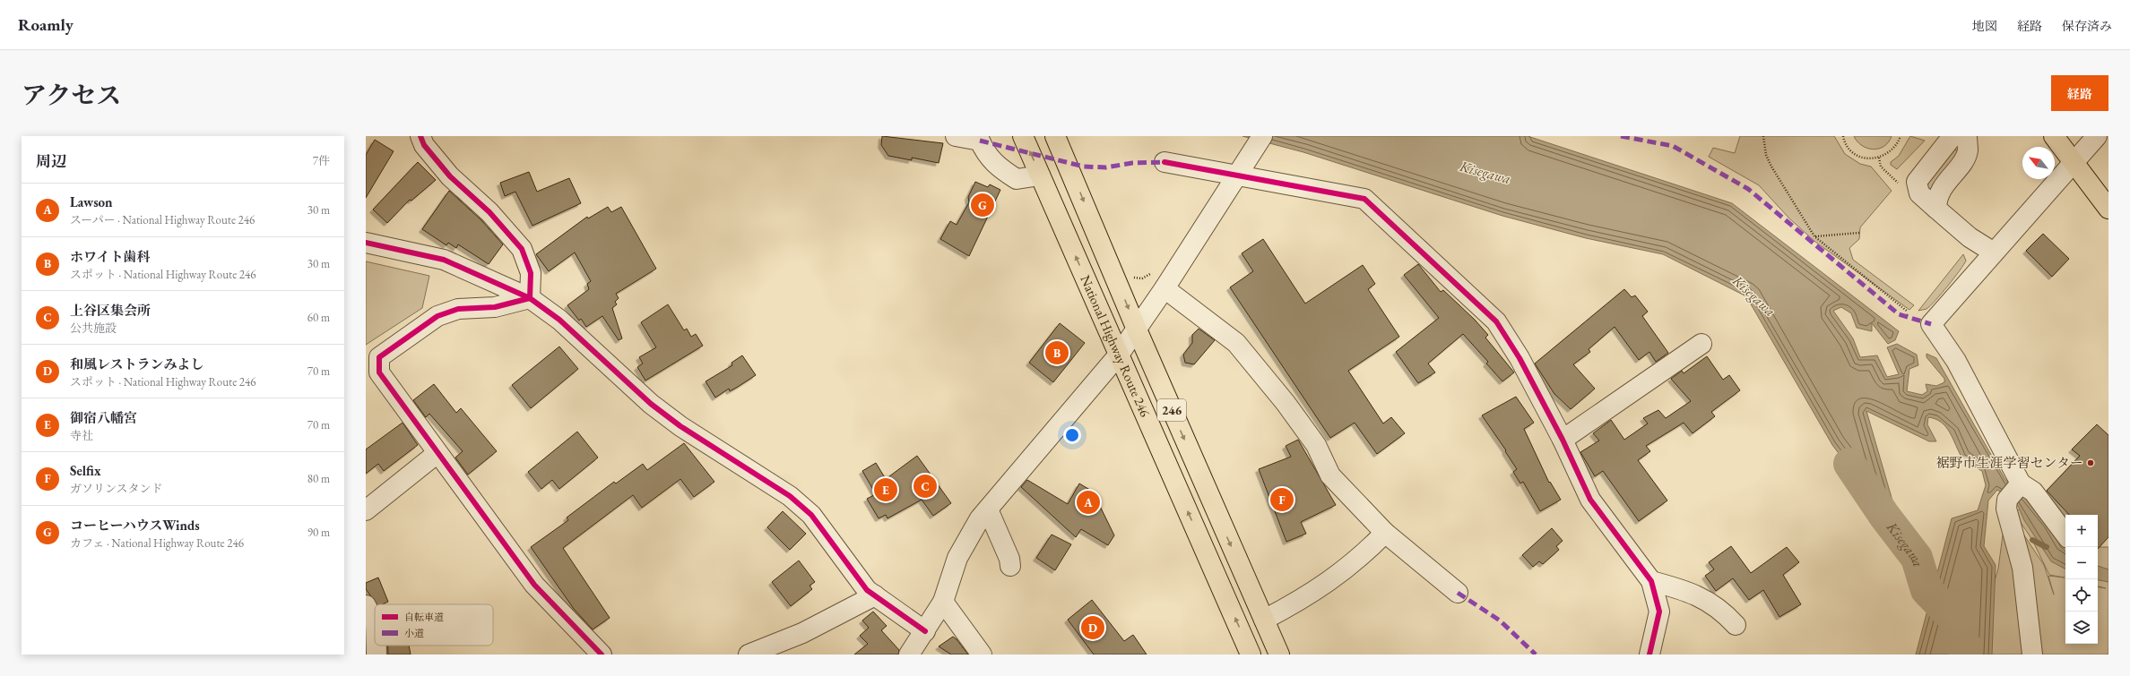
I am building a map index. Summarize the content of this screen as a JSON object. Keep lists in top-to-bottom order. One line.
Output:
{"streets":{"main road":["National Highway Route 246","246"]},"water":["Kisegawa"],"places":["裾野市生涯学習センター"],"legend":["自転車道","小道"],"north":"top left","page":{"header":"Roamly","nav":["地図","経路","保存済み"],"title":"アクセス","buttons":"経路","heading":["周辺","7件"],"list":[{"mark":"A","name":"Lawson","note":"スーパー · National Highway Route 246","value":"30 m"},{"mark":"B","name":"ホワイト歯科","note":"スポット · National Highway Route 246","value":"30 m"},{"mark":"C","name":"上谷区集会所","note":"公共施設","value":"60 m"},{"mark":"D","name":"和風レストランみよし","note":"スポット · National Highway Route 246","value":"70 m"},{"mark":"E","name":"御宿八幡宮","note":"寺社","value":"70 m"},{"mark":"F","name":"Selfix","note":"ガソリンスタンド","value":"80 m"},{"mark":"G","name":"コーヒーハウスWinds","note":"カフェ · National Highway Route 246","value":"90 m"}],"pins":["G","B","C","E","F","A","D"],"map_buttons":["+","−"]}}
